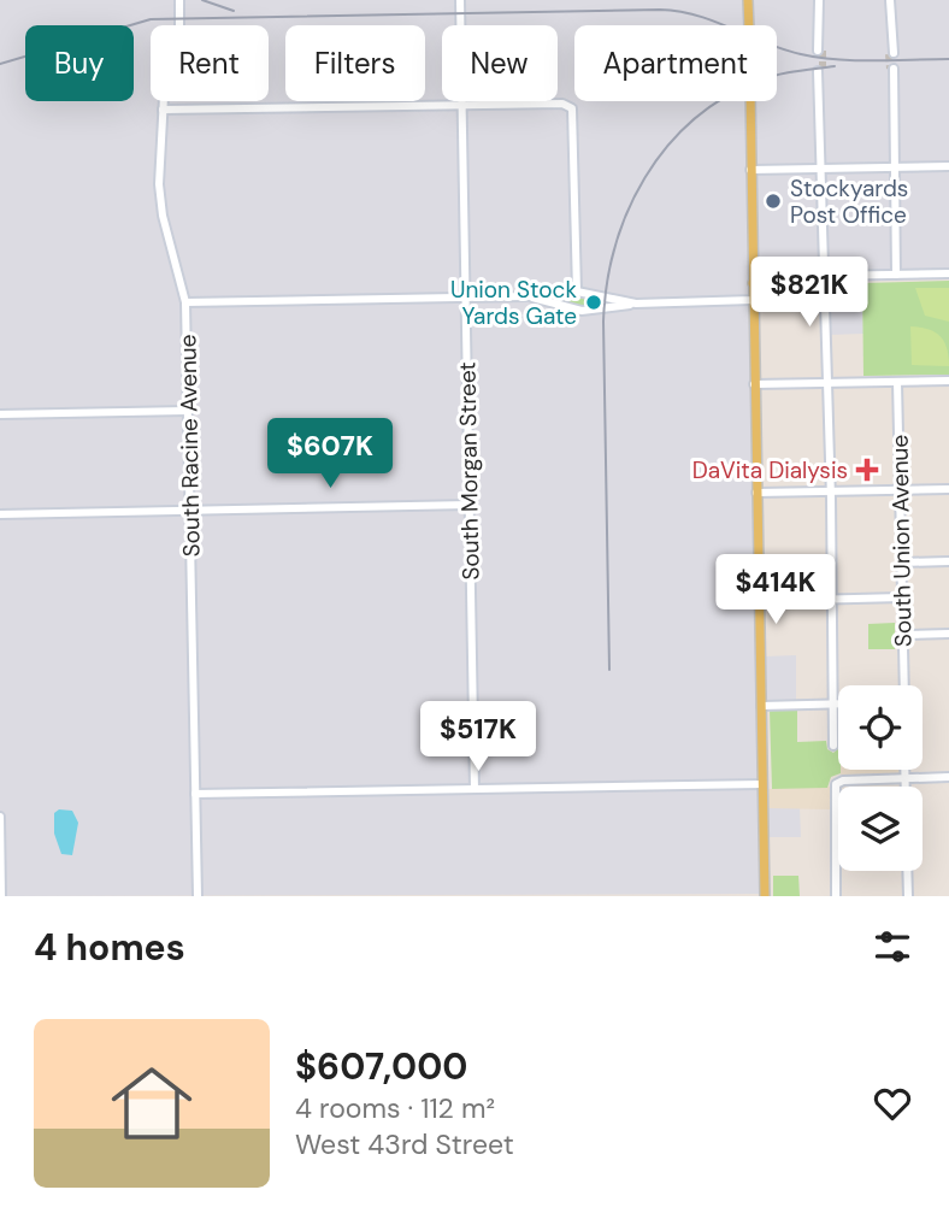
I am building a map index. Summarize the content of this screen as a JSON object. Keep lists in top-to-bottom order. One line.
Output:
{"streets":{"street":["South Racine Avenue","South Morgan Street","South Union Avenue"]},"places":{"other":["Stockyards Post Office","Union Stock Yards Gate"],"health":["DaVita Dialysis"]},"page":{"chip":["Buy","Rent","Filters","New","Apartment"],"price":["$821K","$607K","$414K","$517K"],"heading":"4 homes","list":[{"name":"$607,000","note":"4 rooms · 112 m² · West 43rd Street"}]}}
